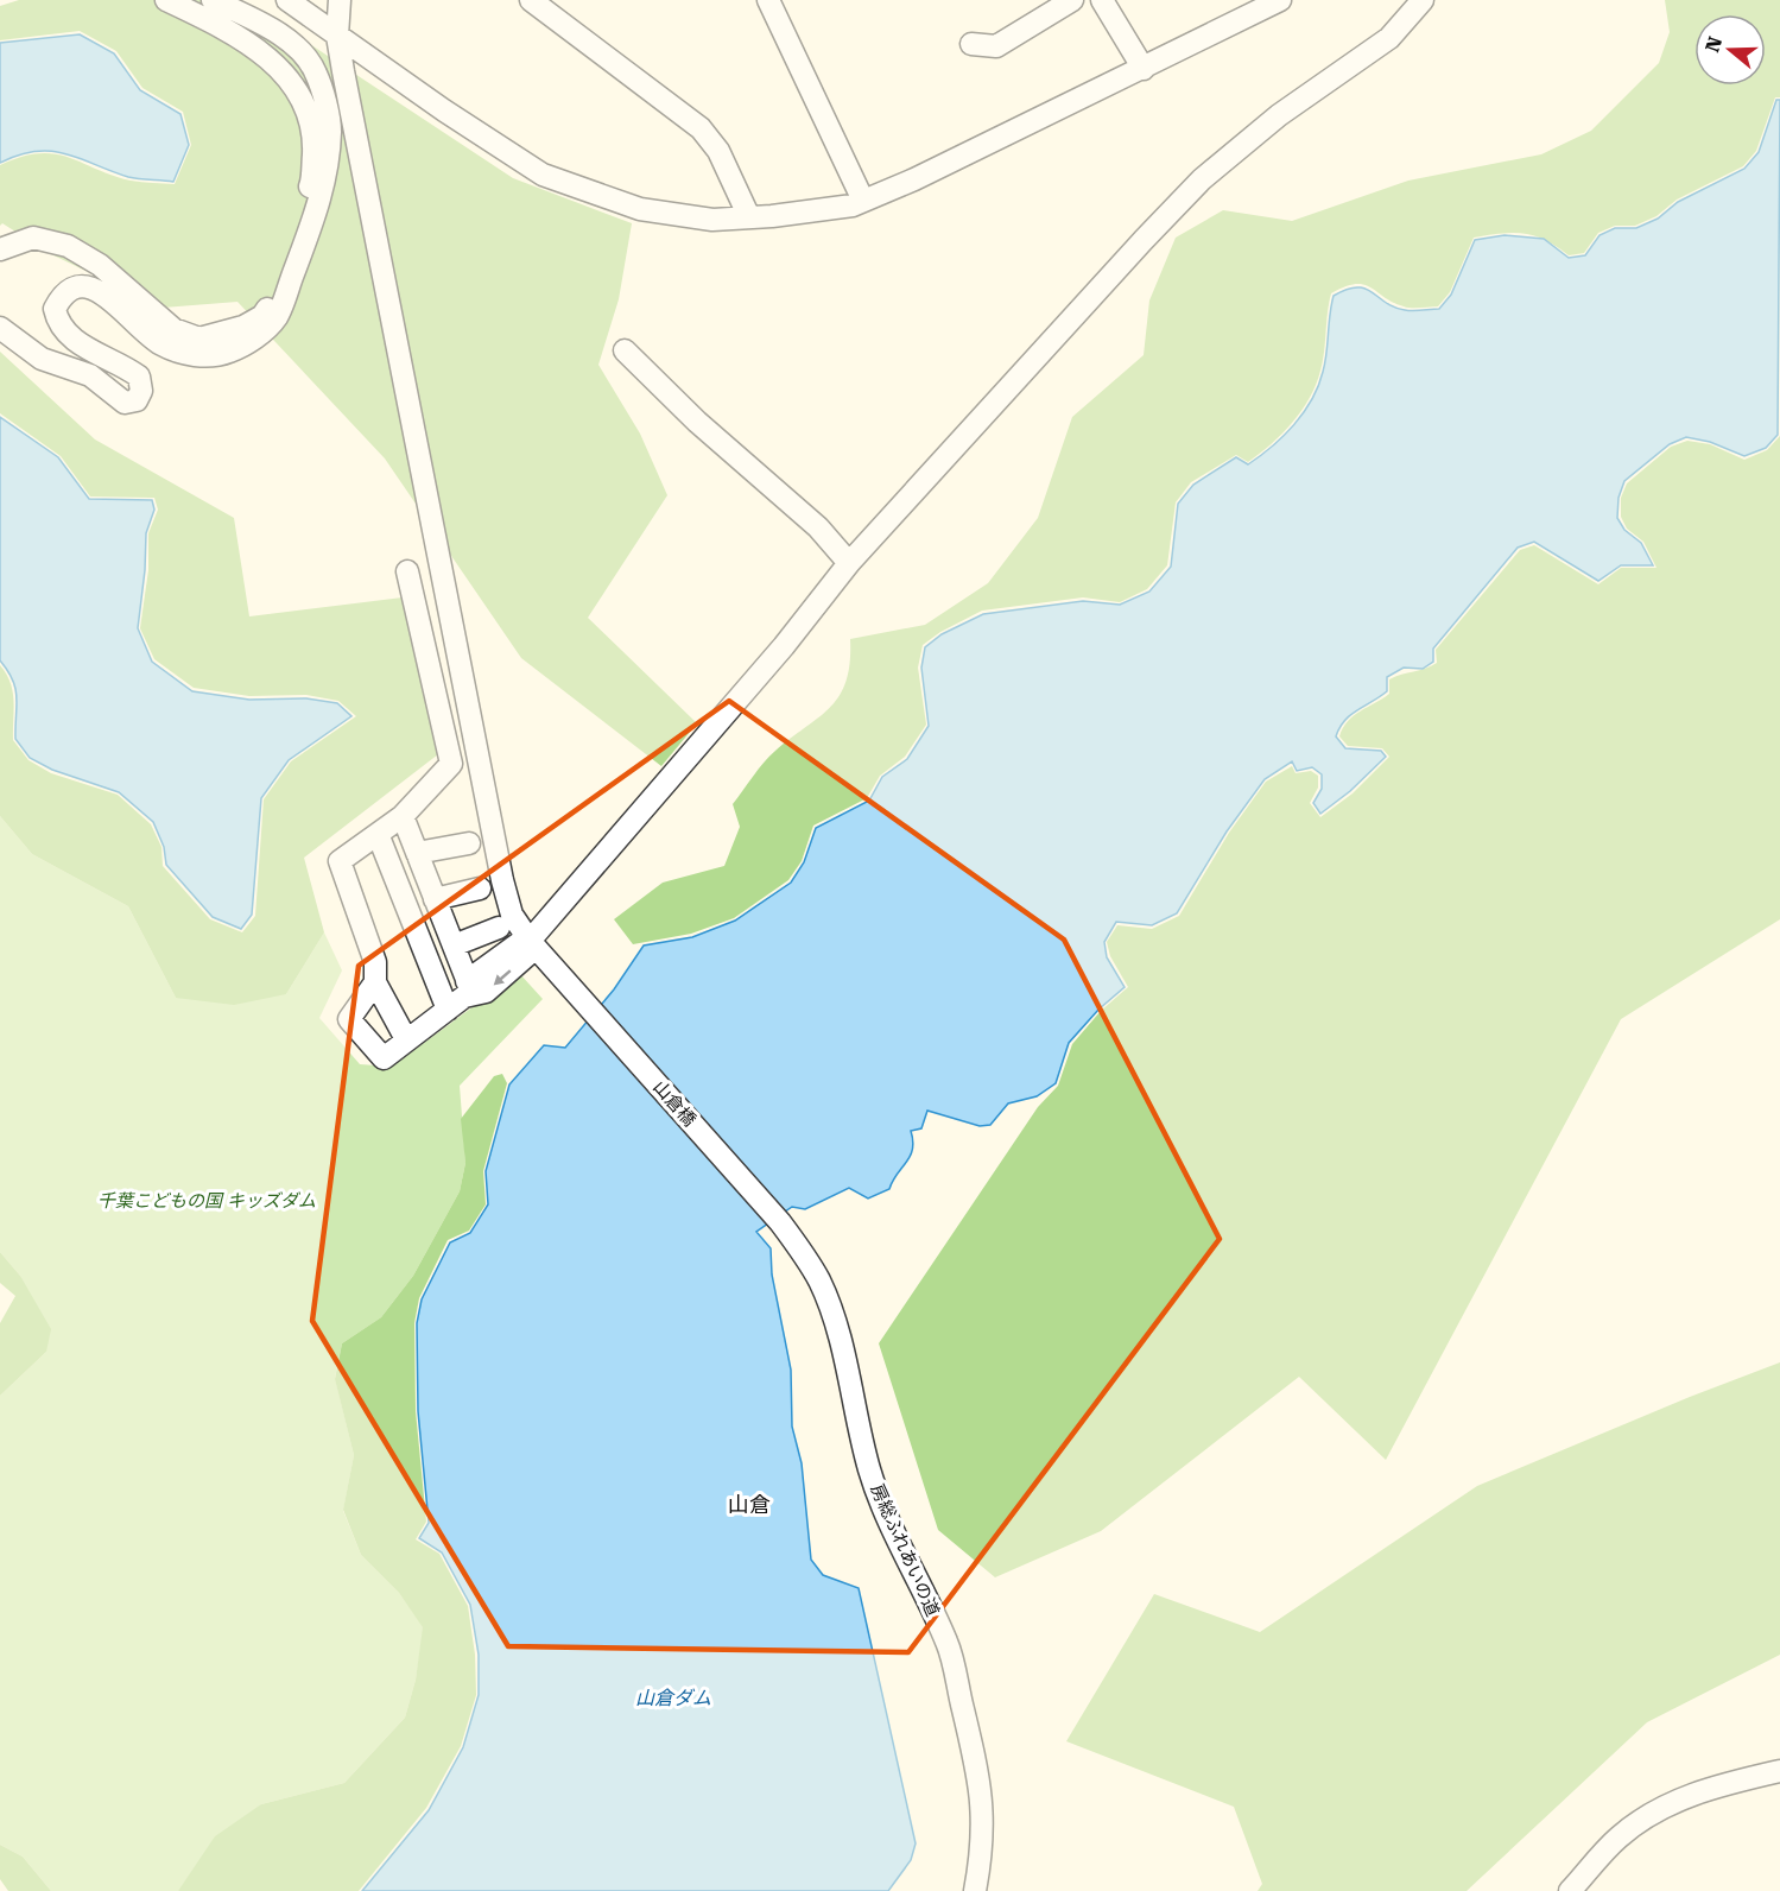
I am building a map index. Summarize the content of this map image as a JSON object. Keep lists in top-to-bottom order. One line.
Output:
{"streets":{"street":["山倉橋","房総ふれあいの道"]},"crossings":[["山倉橋","房総ふれあいの道"]],"districts":["山倉"],"water":["山倉ダム"],"parks":["千葉こどもの国 キッズダム"],"north":"left"}
